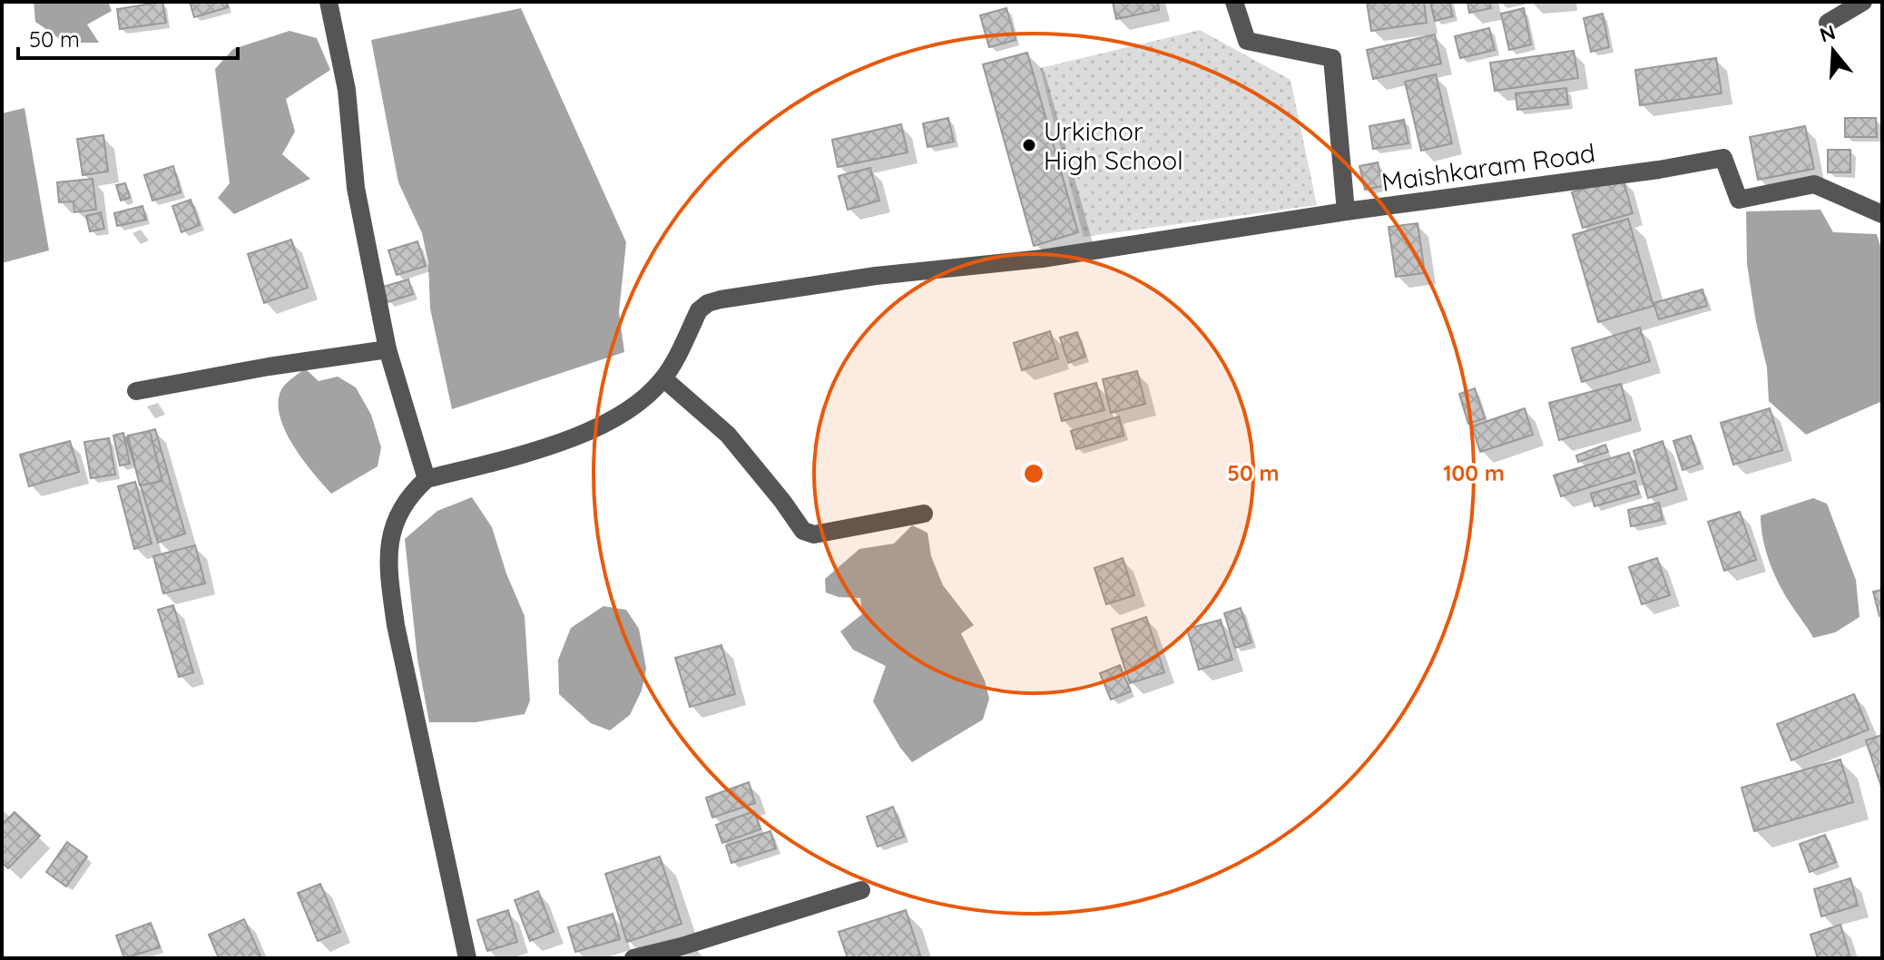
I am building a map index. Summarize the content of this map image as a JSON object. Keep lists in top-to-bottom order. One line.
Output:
{"streets":{"street":["Maishkaram Road"]},"places":["Urkichor High School"],"scale_bar":"50 m","north":"top","rings":["50 m","100 m"]}
